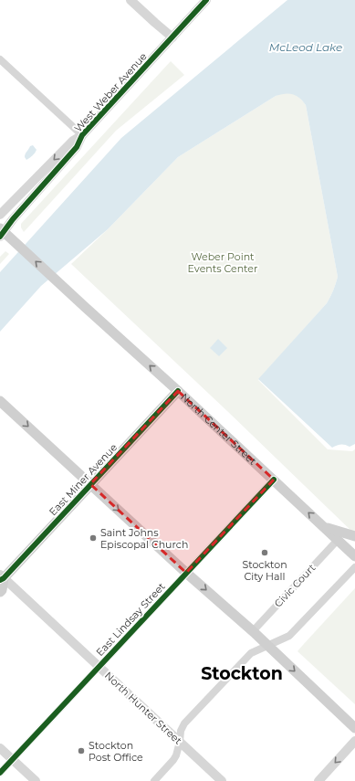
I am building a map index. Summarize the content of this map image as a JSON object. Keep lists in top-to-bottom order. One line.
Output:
{"streets":{"main road":["North Center Street","East Miner Avenue"],"street":["West Weber Avenue","Civic Court","East Lindsay Street","North Hunter Street"]},"crossings":[["West Weber Avenue","North Center Street"],["North Center Street","East Miner Avenue"],["North Center Street","Civic Court"],["North Center Street","East Lindsay Street"],["East Miner Avenue","North Hunter Street"],["East Lindsay Street","North Hunter Street"]],"one_way":["North Center Street"],"districts":["Stockton"],"water":["McLeod Lake"],"parks":["Weber Point Events Center"],"places":["Saint Johns Episcopal Church","Stockton City Hall","Stockton Post Office"]}
